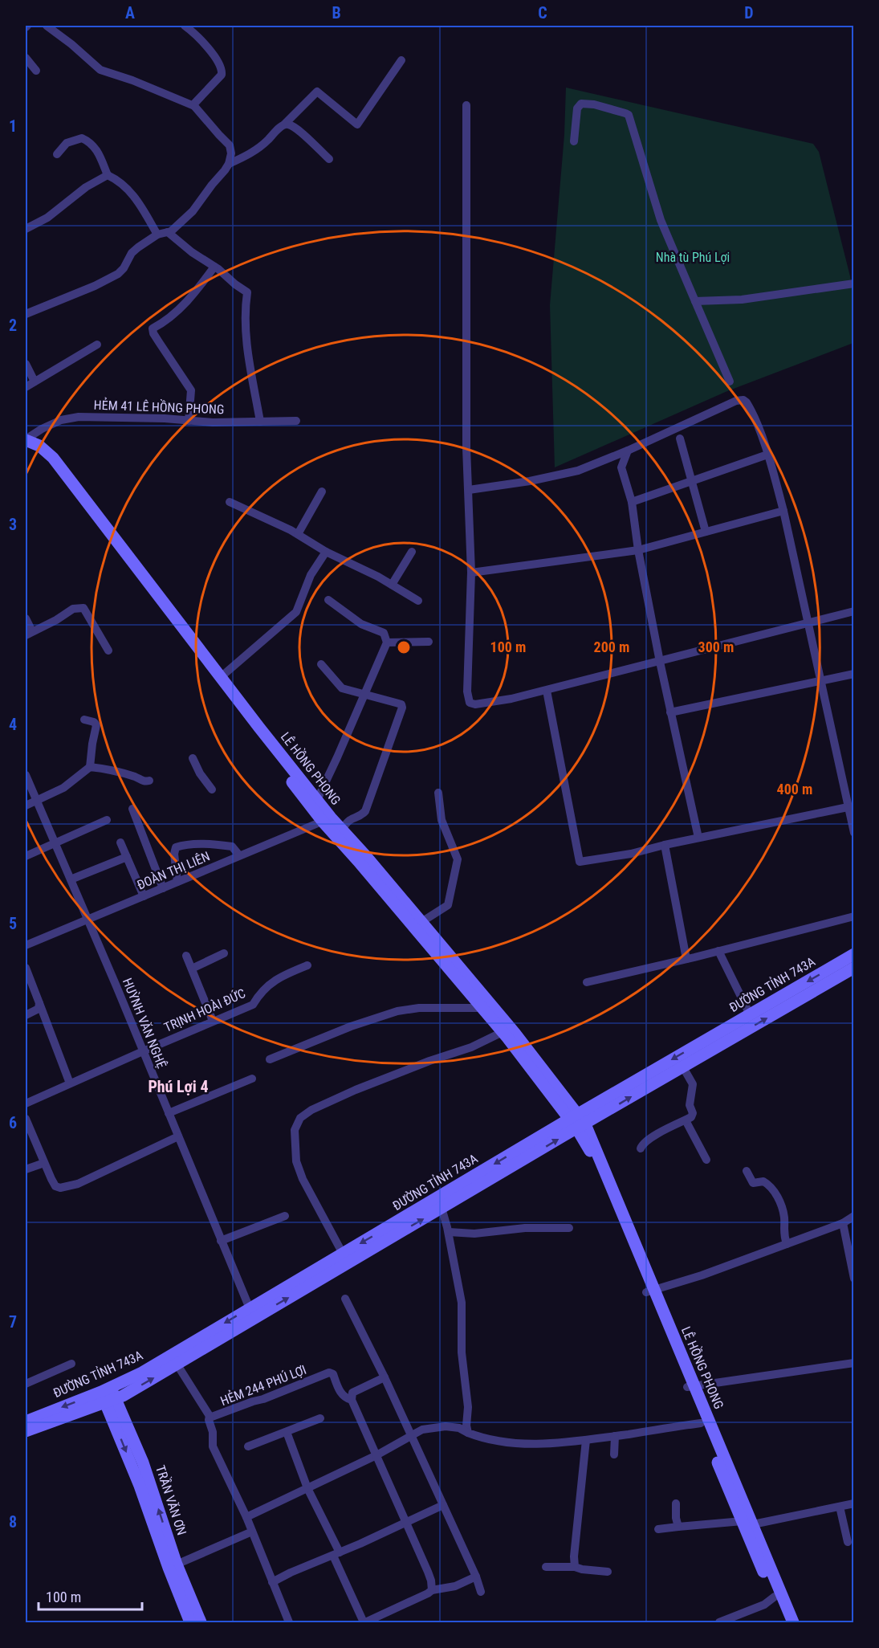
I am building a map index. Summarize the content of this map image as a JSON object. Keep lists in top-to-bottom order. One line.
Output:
{"streets":{"street":["HẺM 41 LÊ HỒNG PHONG","LÊ HỒNG PHONG","ĐOÀN THỊ LIÊN","ĐƯỜNG TỈNH 743A","TRỊNH HOÀI ĐỨC","HUỲNH VĂN NGHỆ","HẺM 244 PHÚ LỢI","TRẦN VĂN ƠN"]},"crossings":[["HẺM 41 LÊ HỒNG PHONG","LÊ HỒNG PHONG"],["LÊ HỒNG PHONG","ĐOÀN THỊ LIÊN"],["LÊ HỒNG PHONG","ĐƯỜNG TỈNH 743A"],["ĐOÀN THỊ LIÊN","HUỲNH VĂN NGHỆ"],["ĐƯỜNG TỈNH 743A","HUỲNH VĂN NGHỆ"],["ĐƯỜNG TỈNH 743A","HẺM 244 PHÚ LỢI"],["ĐƯỜNG TỈNH 743A","TRẦN VĂN ƠN"],["TRỊNH HOÀI ĐỨC","HUỲNH VĂN NGHỆ"]],"districts":["Phú Lợi 4"],"parks":["Nhà tù Phú Lợi"],"scale_bar":"100 m","grid":{"columns":["A","B","C","D"],"rows":["1","2","3","4","5","6","7","8"]},"rings":["100 m","200 m","300 m","400 m"]}
